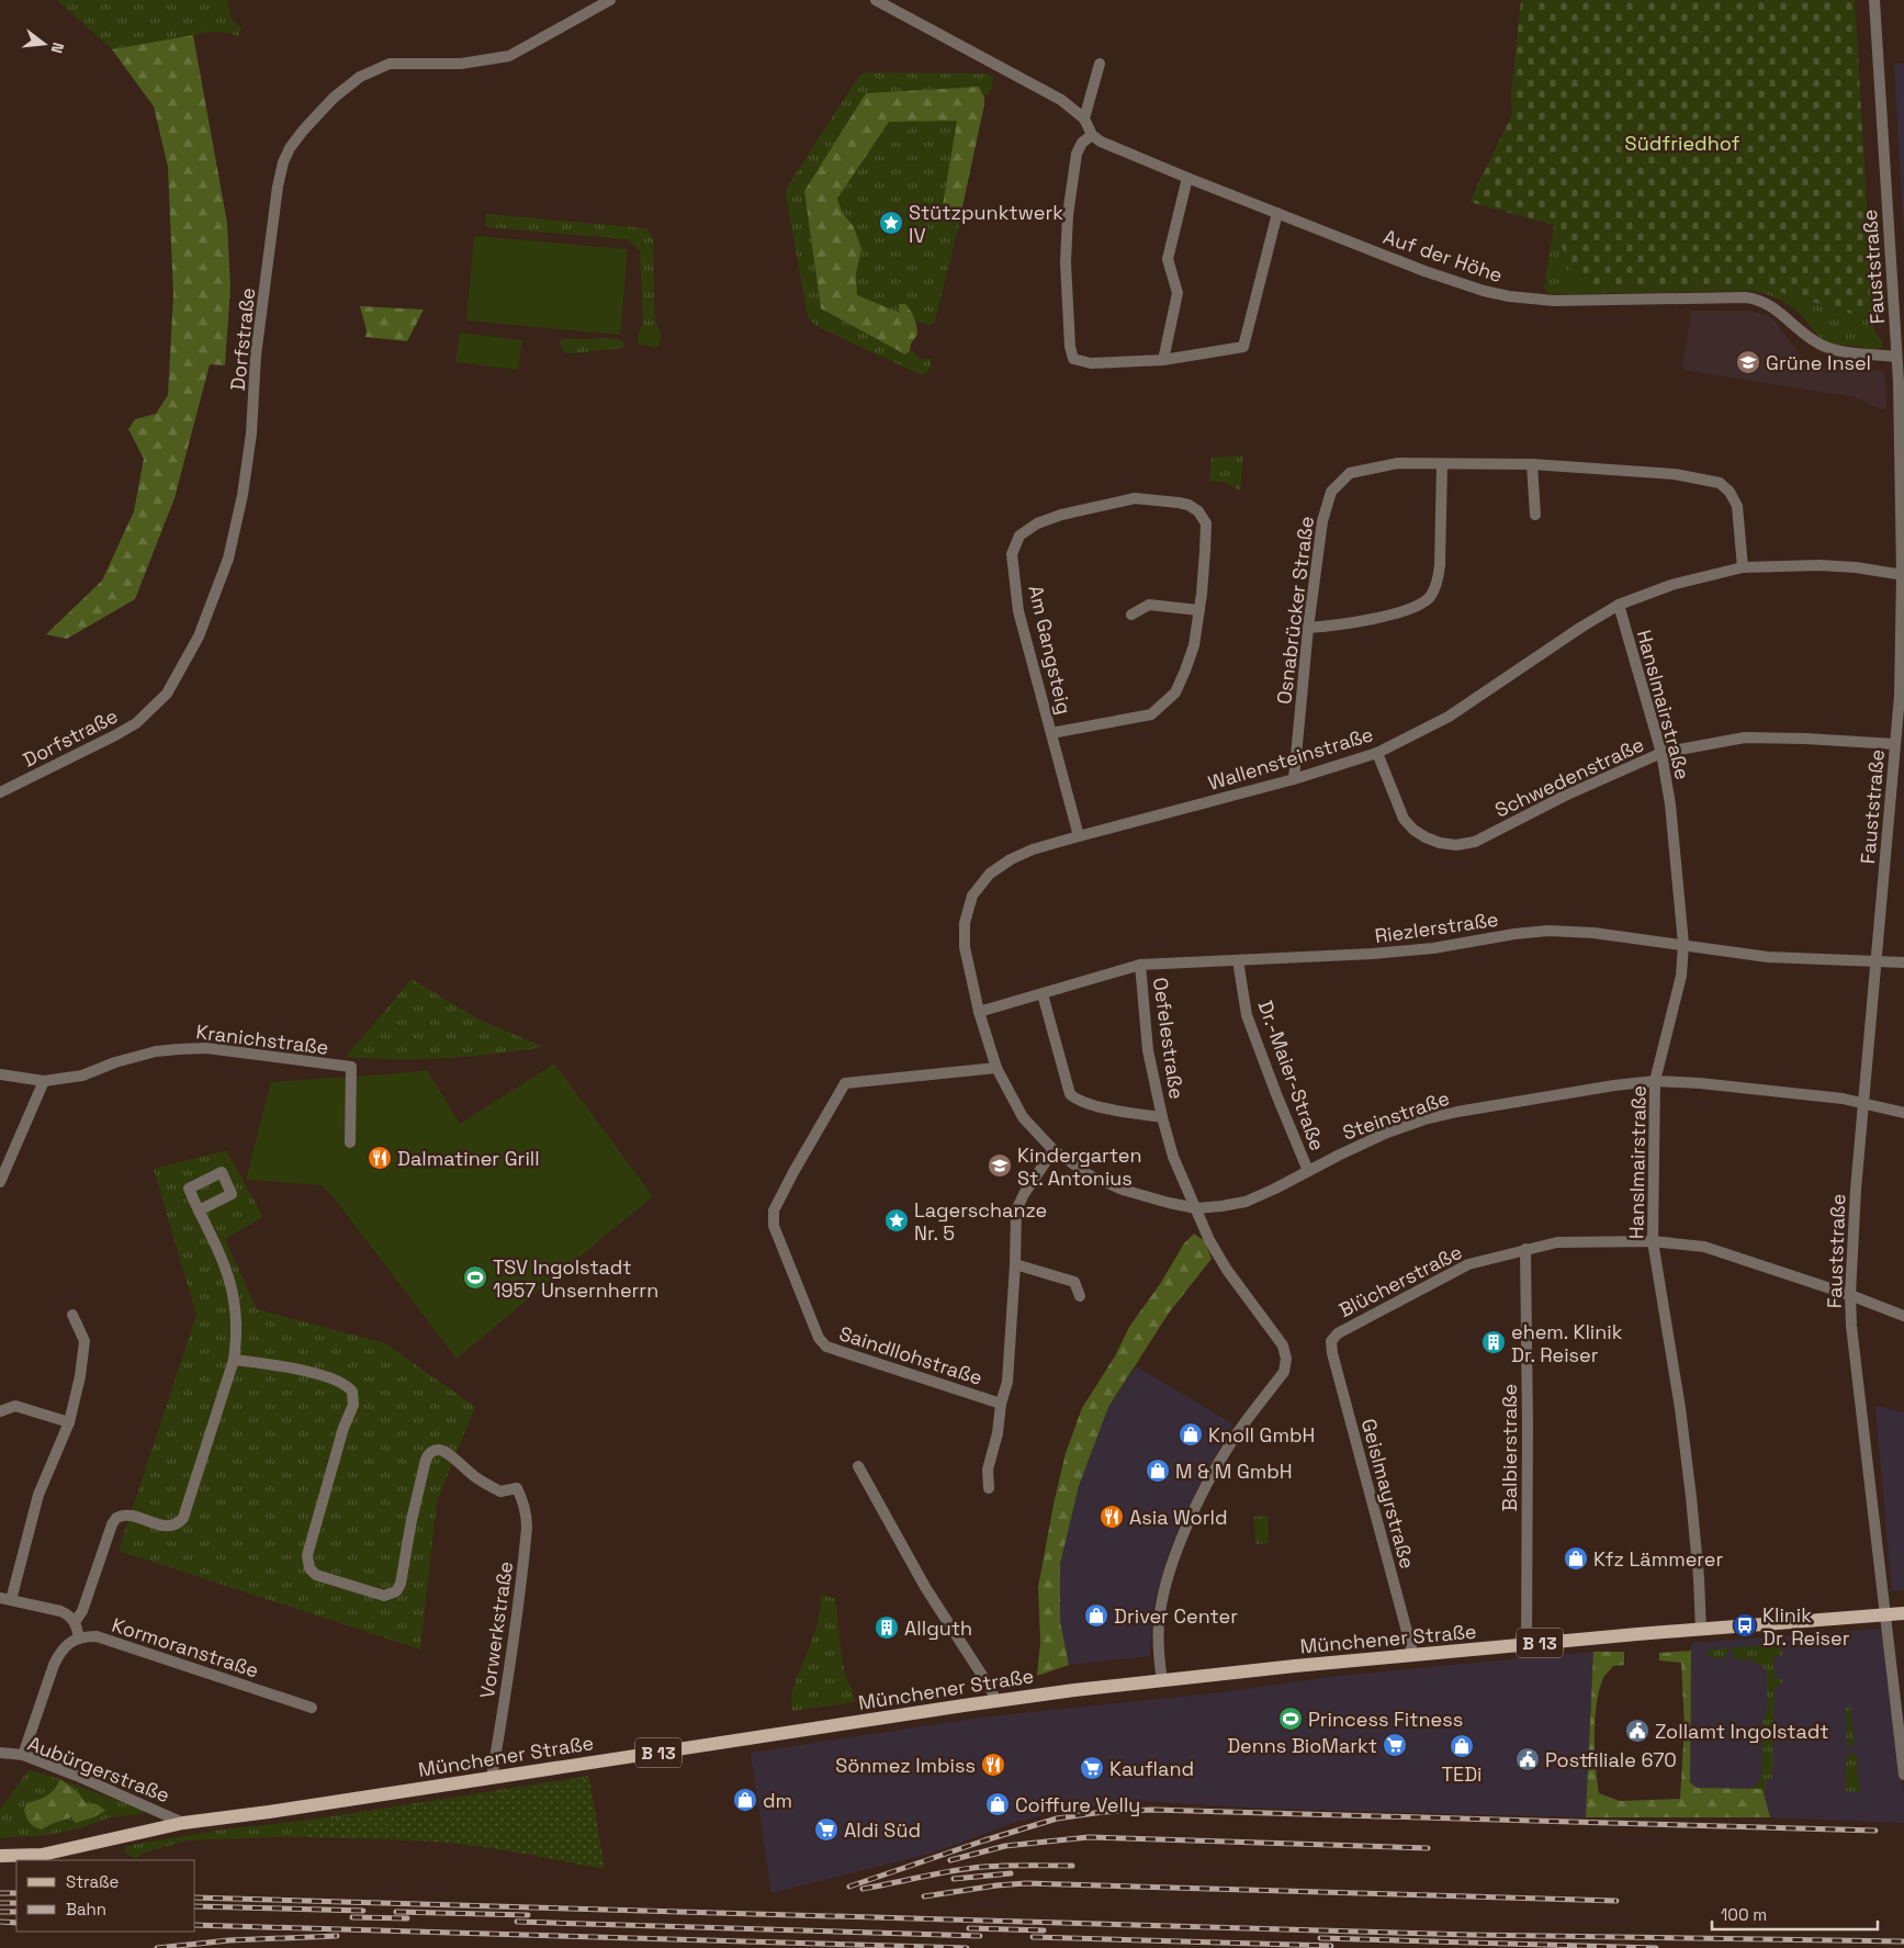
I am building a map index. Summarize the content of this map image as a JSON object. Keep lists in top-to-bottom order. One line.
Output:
{"streets":{"main road":["Münchener Straße","B 13"],"street":["Auf der Höhe","Fauststraße","Dorfstraße","Osnabrücker Straße","Am Gangsteig","Hanslmairstraße","Wallensteinstraße","Schwedenstraße","Riezlerstraße","Oefelestraße","Kranichstraße","Dr.-Maier-Straße","Steinstraße","Blücherstraße","Saindllohstraße","Balbierstraße","Geislmayrstraße","Vorwerkstraße","Kormoranstraße","Aubürgerstraße"]},"crossings":[["Auf der Höhe","Fauststraße"],["Fauststraße","Wallensteinstraße"],["Fauststraße","Schwedenstraße"],["Fauststraße","Riezlerstraße"],["Fauststraße","Steinstraße"],["Fauststraße","Blücherstraße"],["Fauststraße","Münchener Straße"],["Osnabrücker Straße","Wallensteinstraße"],["Am Gangsteig","Wallensteinstraße"],["Hanslmairstraße","Wallensteinstraße"],["Hanslmairstraße","Schwedenstraße"],["Hanslmairstraße","Riezlerstraße"],["Hanslmairstraße","Steinstraße"],["Hanslmairstraße","Blücherstraße"],["Hanslmairstraße","Münchener Straße"],["Wallensteinstraße","Schwedenstraße"],["Wallensteinstraße","Riezlerstraße"],["Wallensteinstraße","Steinstraße"],["Wallensteinstraße","Saindllohstraße"],["Riezlerstraße","Oefelestraße"],["Riezlerstraße","Dr.-Maier-Straße"],["Oefelestraße","Steinstraße"],["Oefelestraße","Münchener Straße"],["Dr.-Maier-Straße","Steinstraße"],["Steinstraße","Saindllohstraße"],["Blücherstraße","Balbierstraße"],["Blücherstraße","Geislmayrstraße"],["Balbierstraße","Münchener Straße"],["Geislmayrstraße","Münchener Straße"],["Vorwerkstraße","Münchener Straße"],["Münchener Straße","Aubürgerstraße"]],"parks":["Südfriedhof"],"places":{"place":["Stützpunktwerk IV","Lagerschanze Nr. 5"],"school or university":["Grüne Insel","Kindergarten St. Antonius"],"restaurant":["Dalmatiner Grill","Asia World","Sönmez Imbiss"],"sports":["TSV Ingolstadt 1957 Unsernherrn","Princess Fitness"],"building":["ehem. Klinik Dr. Reiser","Allguth"],"shop":["Knoll GmbH","M & M GmbH","Kfz Lämmerer","Driver Center","TEDi","dm","Coiffure Velly"],"bus stop":["Klinik Dr. Reiser"],"public building":["Zollamt Ingolstadt","Postfiliale 670"],"supermarket":["Denns BioMarkt","Kaufland","Aldi Süd"]},"legend":["Straße","Bahn"],"scale_bar":"100 m","north":"right"}
